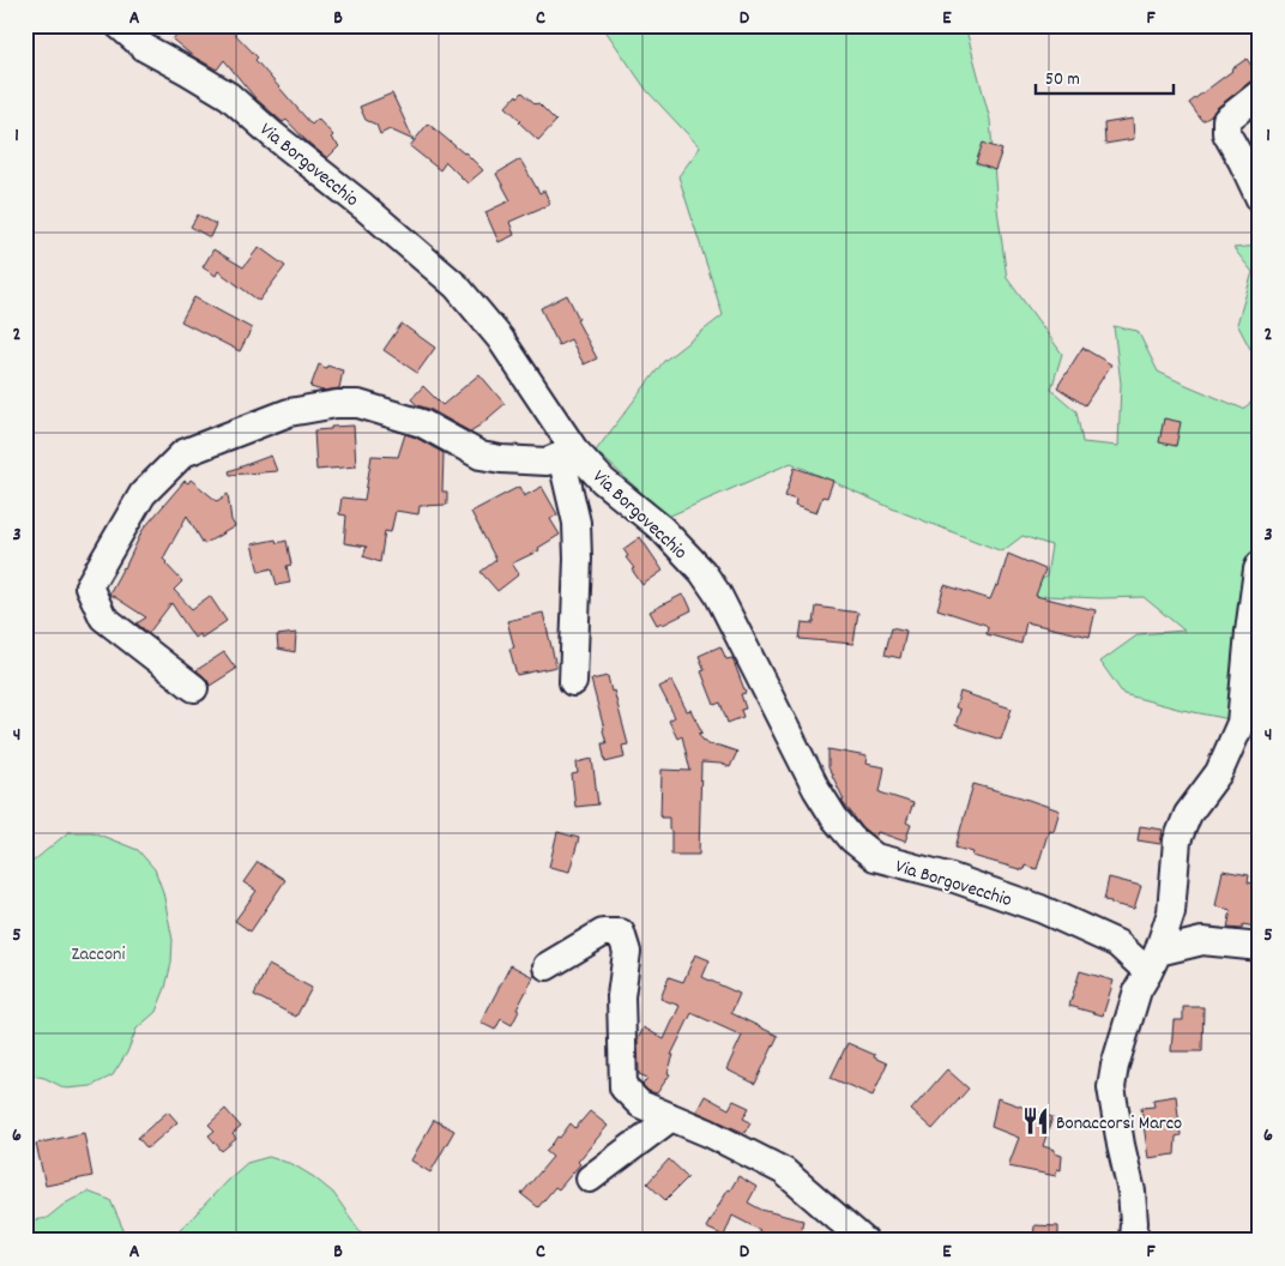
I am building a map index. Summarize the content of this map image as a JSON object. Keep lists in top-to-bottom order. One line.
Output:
{"streets":{"street":["Via Borgovecchio"]},"parks":["Zacconi"],"places":{"restaurant":["Bonaccorsi Marco"]},"scale_bar":"50 m","grid":{"columns":["A","B","C","D","E","F"],"rows":["1","2","3","4","5","6"]}}
